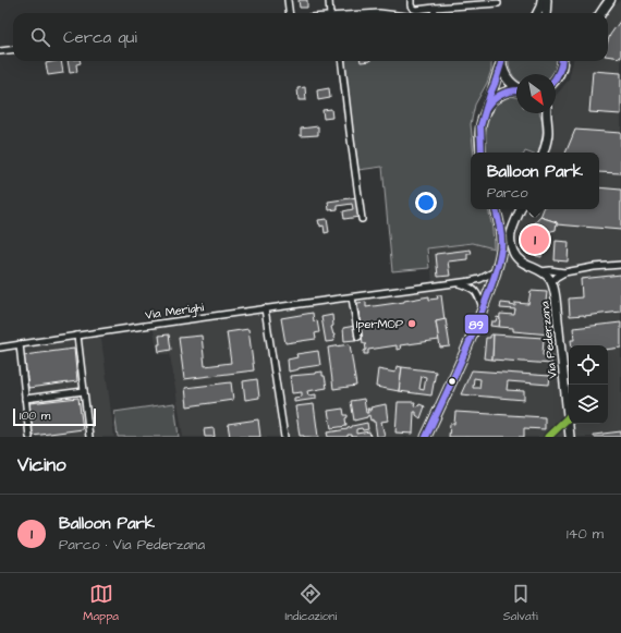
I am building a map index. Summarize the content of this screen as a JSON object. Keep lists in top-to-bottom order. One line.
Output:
{"streets":{"main road":["Via Pederzana"],"street":["Via Merighi"]},"places":["IperMOP"],"lines":["transit line 89"],"scale_bar":"100 m","north":"bottom right","page":{"search":"Cerca qui","popup":["Balloon Park","Parco"],"pins":"1","scale":"100 m","heading":"Vicino","list":[{"mark":"1","name":"Balloon Park","note":"Parco · Via Pederzana","value":"140 m"}],"nav":["Mappa","Indicazioni","Salvati"]}}
